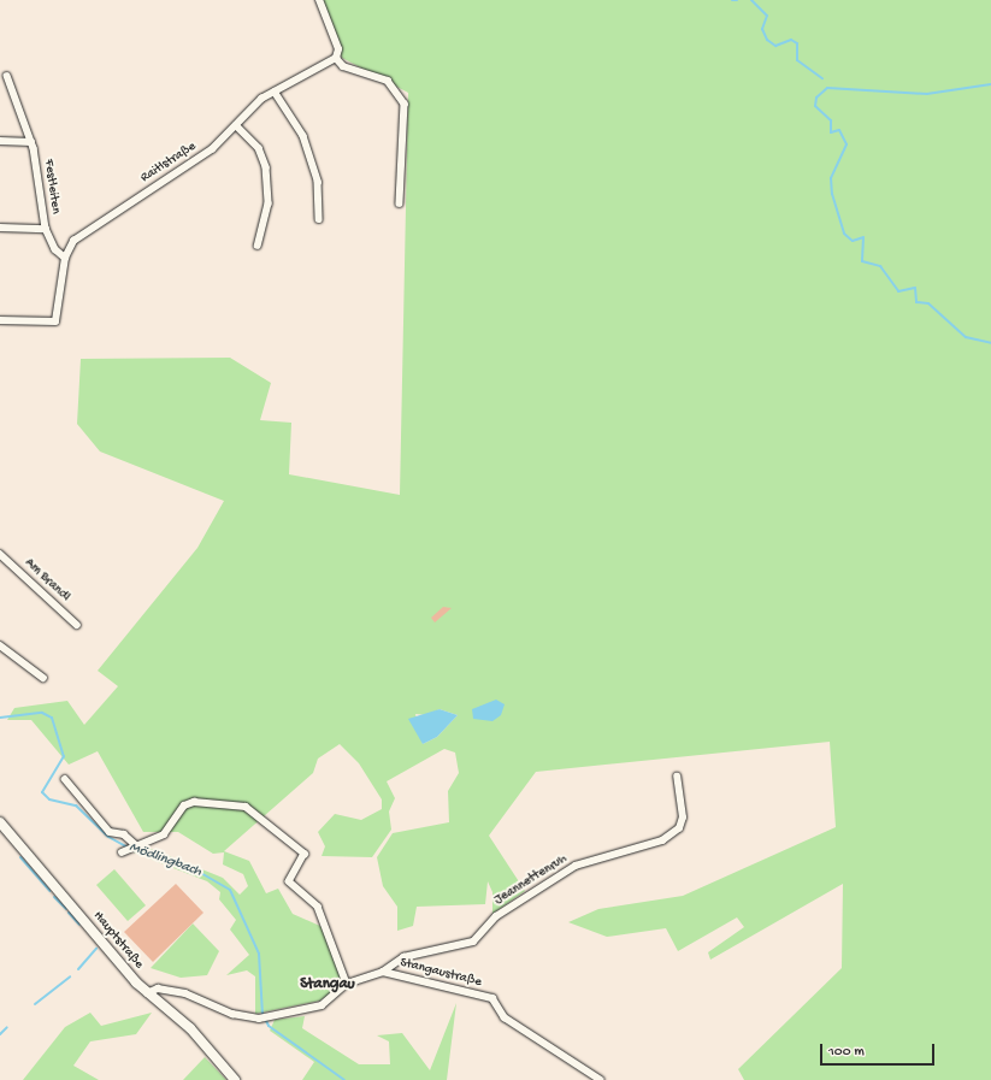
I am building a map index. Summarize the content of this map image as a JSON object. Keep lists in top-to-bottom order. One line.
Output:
{"streets":{"main road":["Hauptstraße"],"street":["Raitlstraße","Festleiten","Am Brandl","Jeannettenruh","Stangaustraße"]},"crossings":[["Raitlstraße","Festleiten"],["Jeannettenruh","Stangaustraße"],["Hauptstraße","Stangaustraße"]],"districts":["Stangau"],"water":["Mödlingbach"],"scale_bar":"100 m"}
